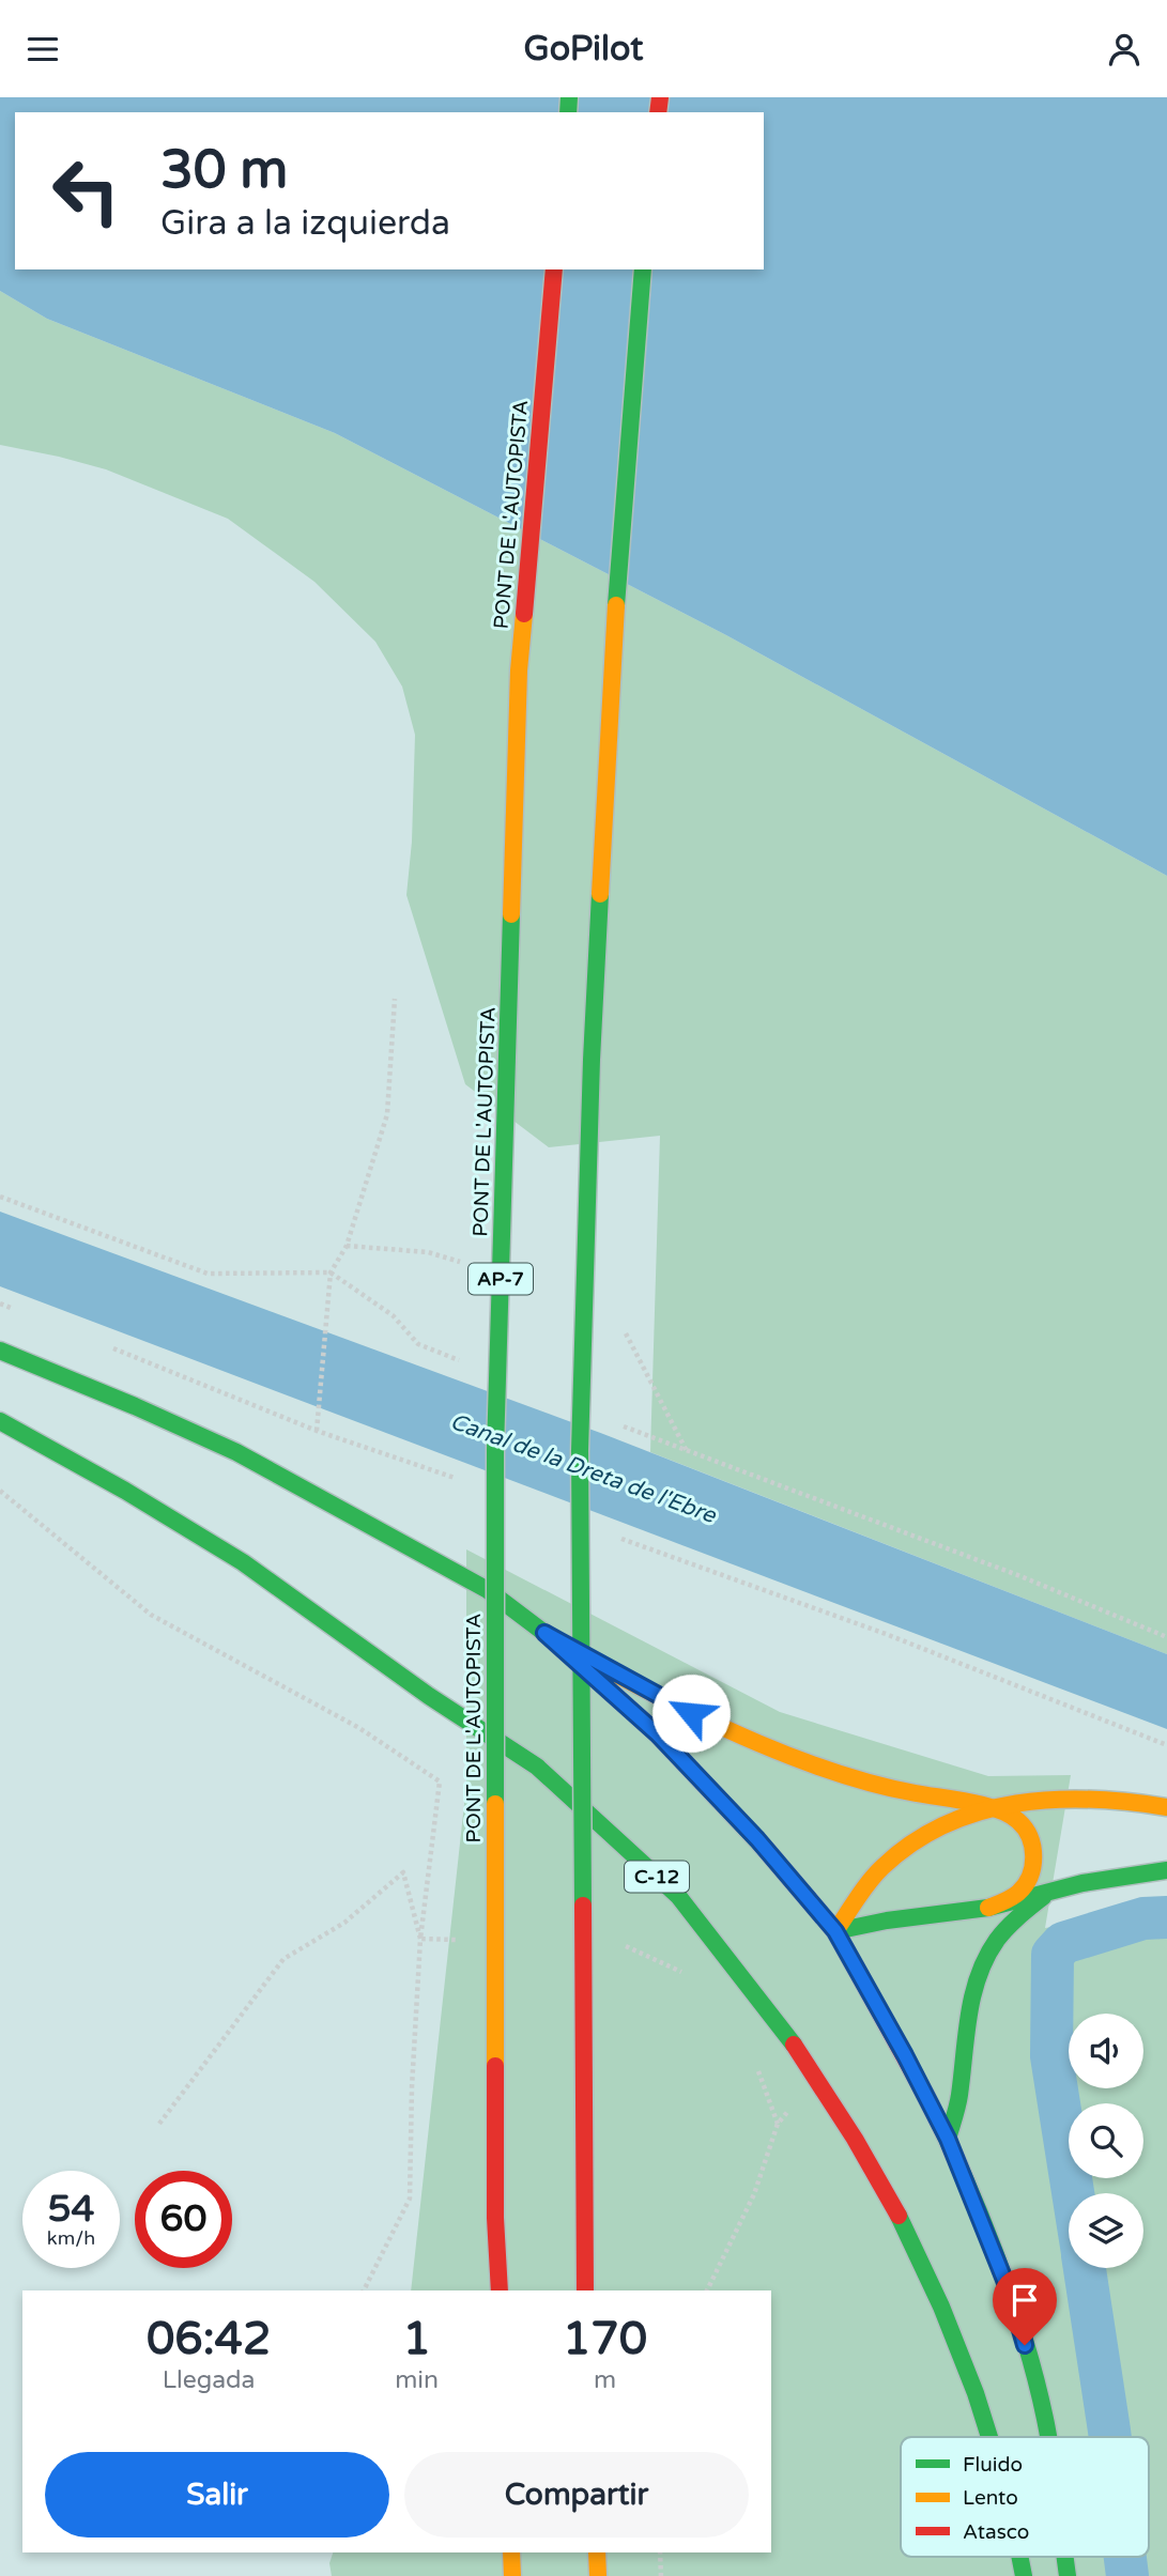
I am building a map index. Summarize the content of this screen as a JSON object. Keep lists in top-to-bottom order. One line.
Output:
{"streets":{"main road":["PONT DE L'AUTOPISTA","AP-7","C-12"]},"water":["Canal de la Dreta de l'Ebre"],"legend":["Fluido","Lento","Atasco"],"page":{"header":"GoPilot","turn":["30 m","Gira a la izquierda"],"speed":"54 km/h","limit":"60","eta":["06:42","Llegada","1","min","170","m"],"buttons":["Salir","Compartir"]}}
